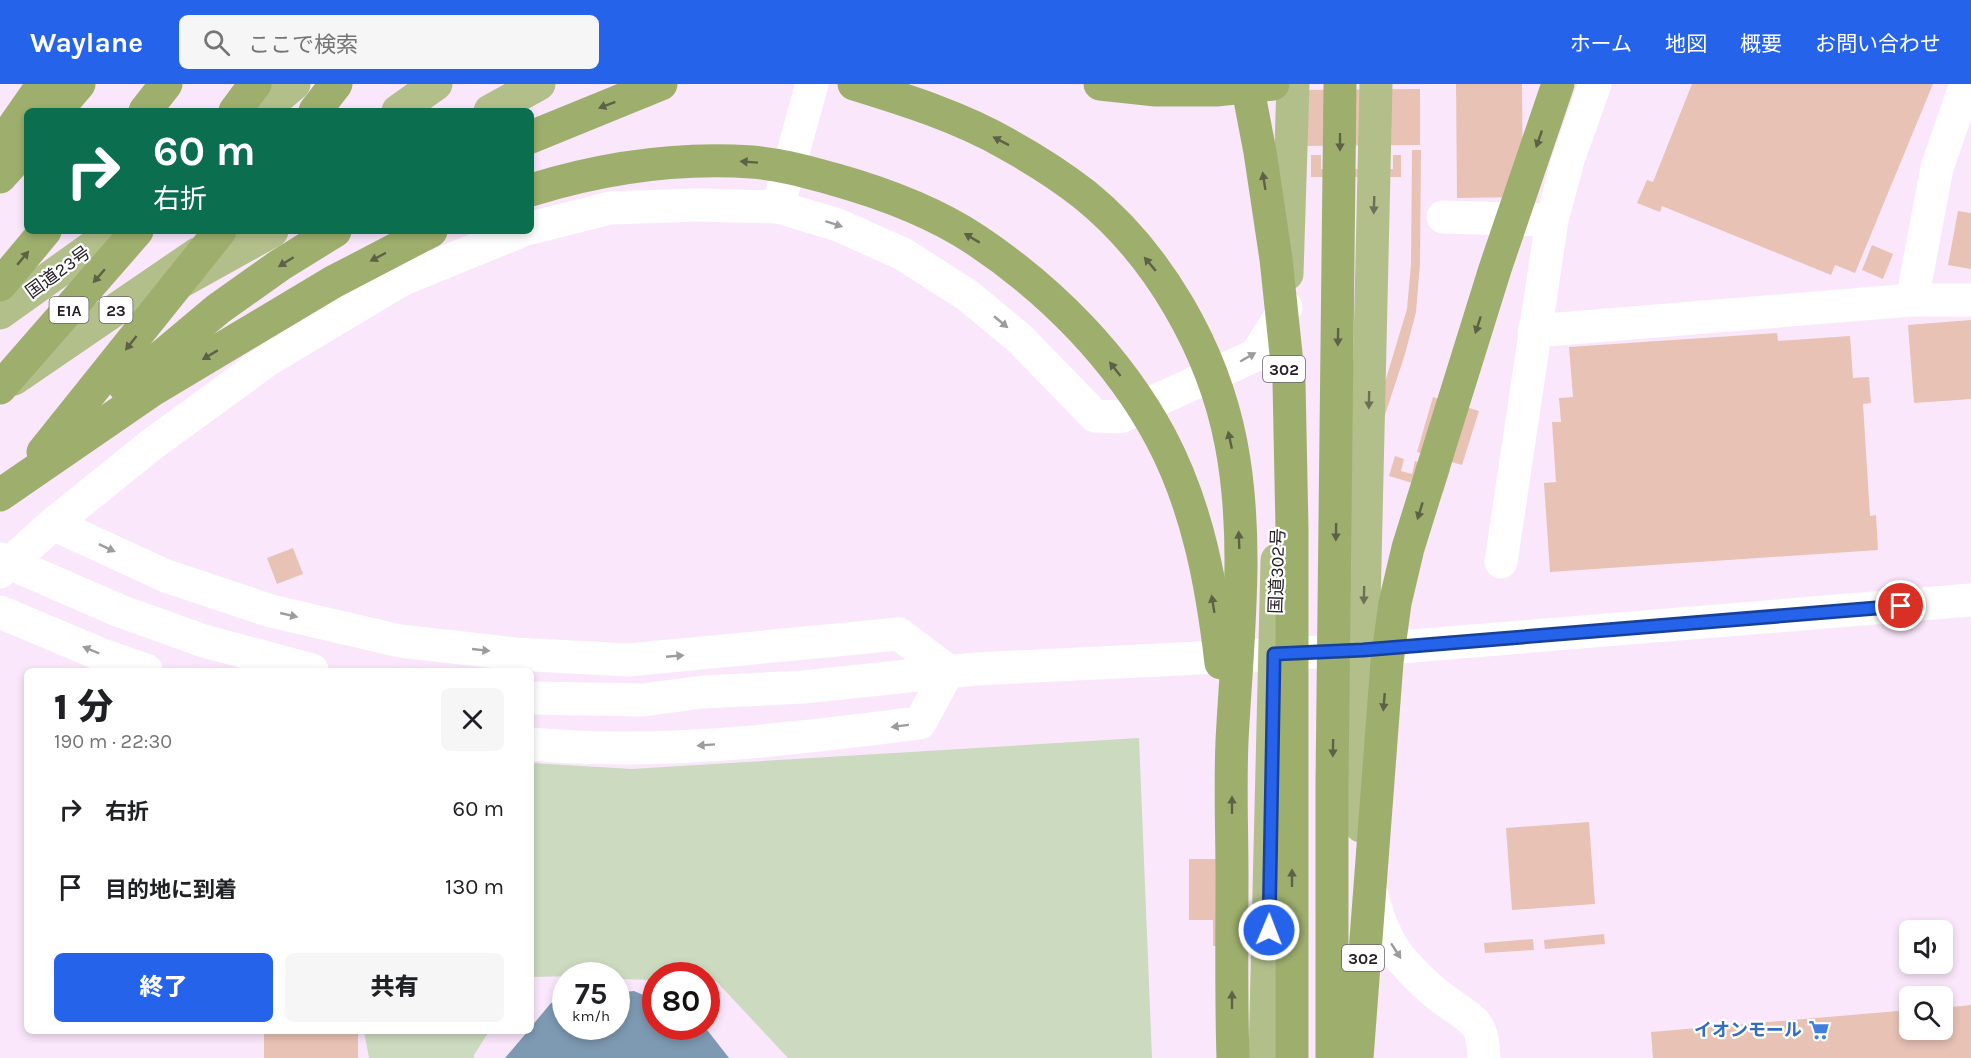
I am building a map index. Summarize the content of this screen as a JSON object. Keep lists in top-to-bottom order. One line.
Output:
{"streets":{"highway":["国道23号","E1A","23","302","国道302号"]},"crossings":[["E1A","23"]],"places":{"supermarket":["イオンモール"]},"page":{"header":"Waylane","search":"ここで検索","nav":["ホーム","地図","概要","お問い合わせ"],"turn":["60 m","右折"],"heading":["1 分","190 m · 22:30"],"list":[{"name":"右折","value":"60 m"},{"name":"目的地に到着","value":"130 m"}],"buttons":["終了","共有"],"speed":"75 km/h","limit":"80"}}
